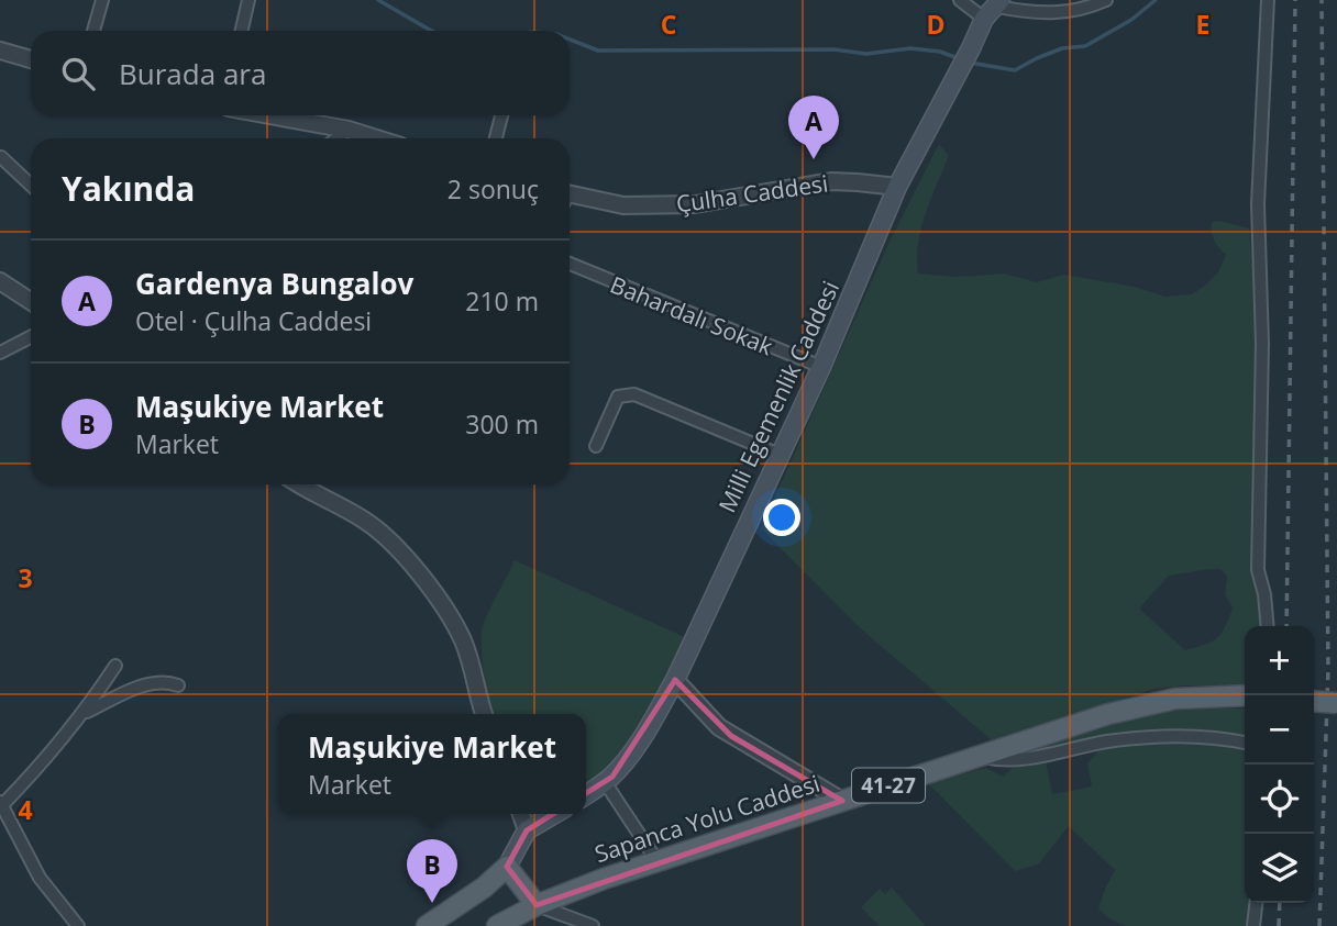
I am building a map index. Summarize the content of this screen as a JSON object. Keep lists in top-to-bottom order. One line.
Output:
{"streets":{"main road":["Milli Egemenlik Caddesi","41-27","Sapanca Yolu Caddesi"],"street":["Çulha Caddesi","Bahardalı Sokak"]},"crossings":[["Çulha Caddesi","Milli Egemenlik Caddesi"],["Bahardalı Sokak","Milli Egemenlik Caddesi"],["41-27","Sapanca Yolu Caddesi"]],"page":{"search":"Burada ara","pins":["A","B"],"heading":["Yakında","2 sonuç"],"list":[{"mark":"A","name":"Gardenya Bungalov","note":"Otel · Çulha Caddesi","value":"210 m"},{"mark":"B","name":"Maşukiye Market","note":"Market","value":"300 m"}],"map_buttons":["+","−"],"popup":["Maşukiye Market","Market"]},"grid":{"columns":["C","D","E"],"rows":["3","4"]}}
